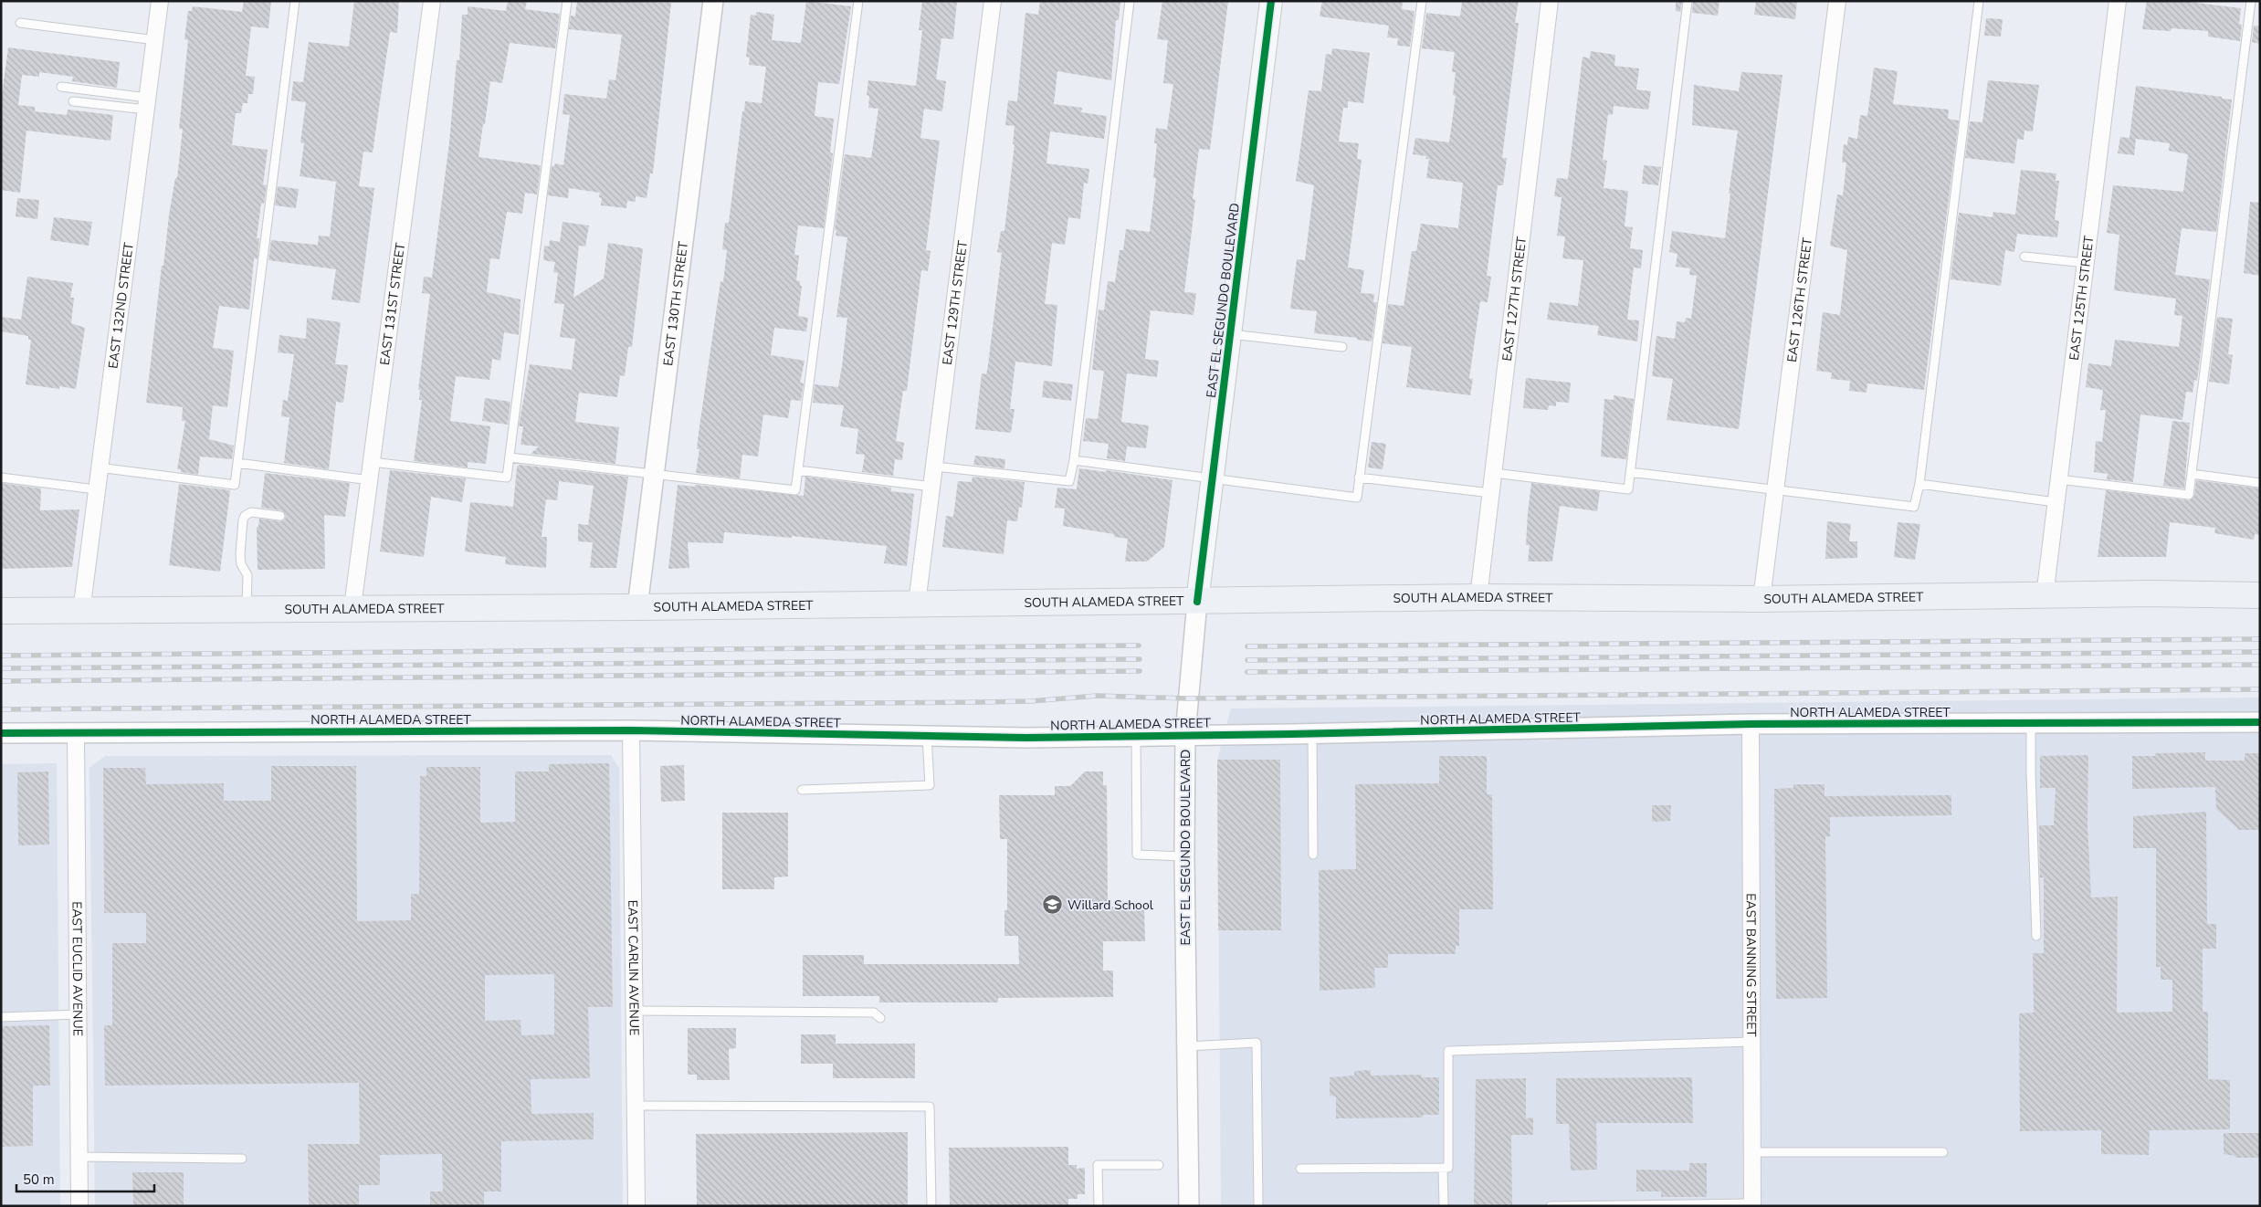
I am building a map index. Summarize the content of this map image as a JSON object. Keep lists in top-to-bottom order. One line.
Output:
{"streets":{"main road":["EAST EL SEGUNDO BOULEVARD","SOUTH ALAMEDA STREET"],"street":["EAST 125TH STREET","EAST 127TH STREET","EAST 126TH STREET","EAST 129TH STREET","EAST 131ST STREET","EAST 130TH STREET","EAST 132ND STREET","NORTH ALAMEDA STREET","EAST BANNING STREET","EAST EUCLID AVENUE","EAST CARLIN AVENUE"]},"crossings":[["EAST 125TH STREET","SOUTH ALAMEDA STREET"],["EAST 127TH STREET","SOUTH ALAMEDA STREET"],["EAST EL SEGUNDO BOULEVARD","SOUTH ALAMEDA STREET"],["EAST EL SEGUNDO BOULEVARD","NORTH ALAMEDA STREET"],["EAST 126TH STREET","SOUTH ALAMEDA STREET"],["EAST 129TH STREET","SOUTH ALAMEDA STREET"],["EAST 131ST STREET","SOUTH ALAMEDA STREET"],["EAST 130TH STREET","SOUTH ALAMEDA STREET"],["EAST 132ND STREET","SOUTH ALAMEDA STREET"],["NORTH ALAMEDA STREET","EAST BANNING STREET"],["NORTH ALAMEDA STREET","EAST EUCLID AVENUE"],["NORTH ALAMEDA STREET","EAST CARLIN AVENUE"]],"places":{"school or university":["Willard School"]},"scale_bar":"50 m"}
